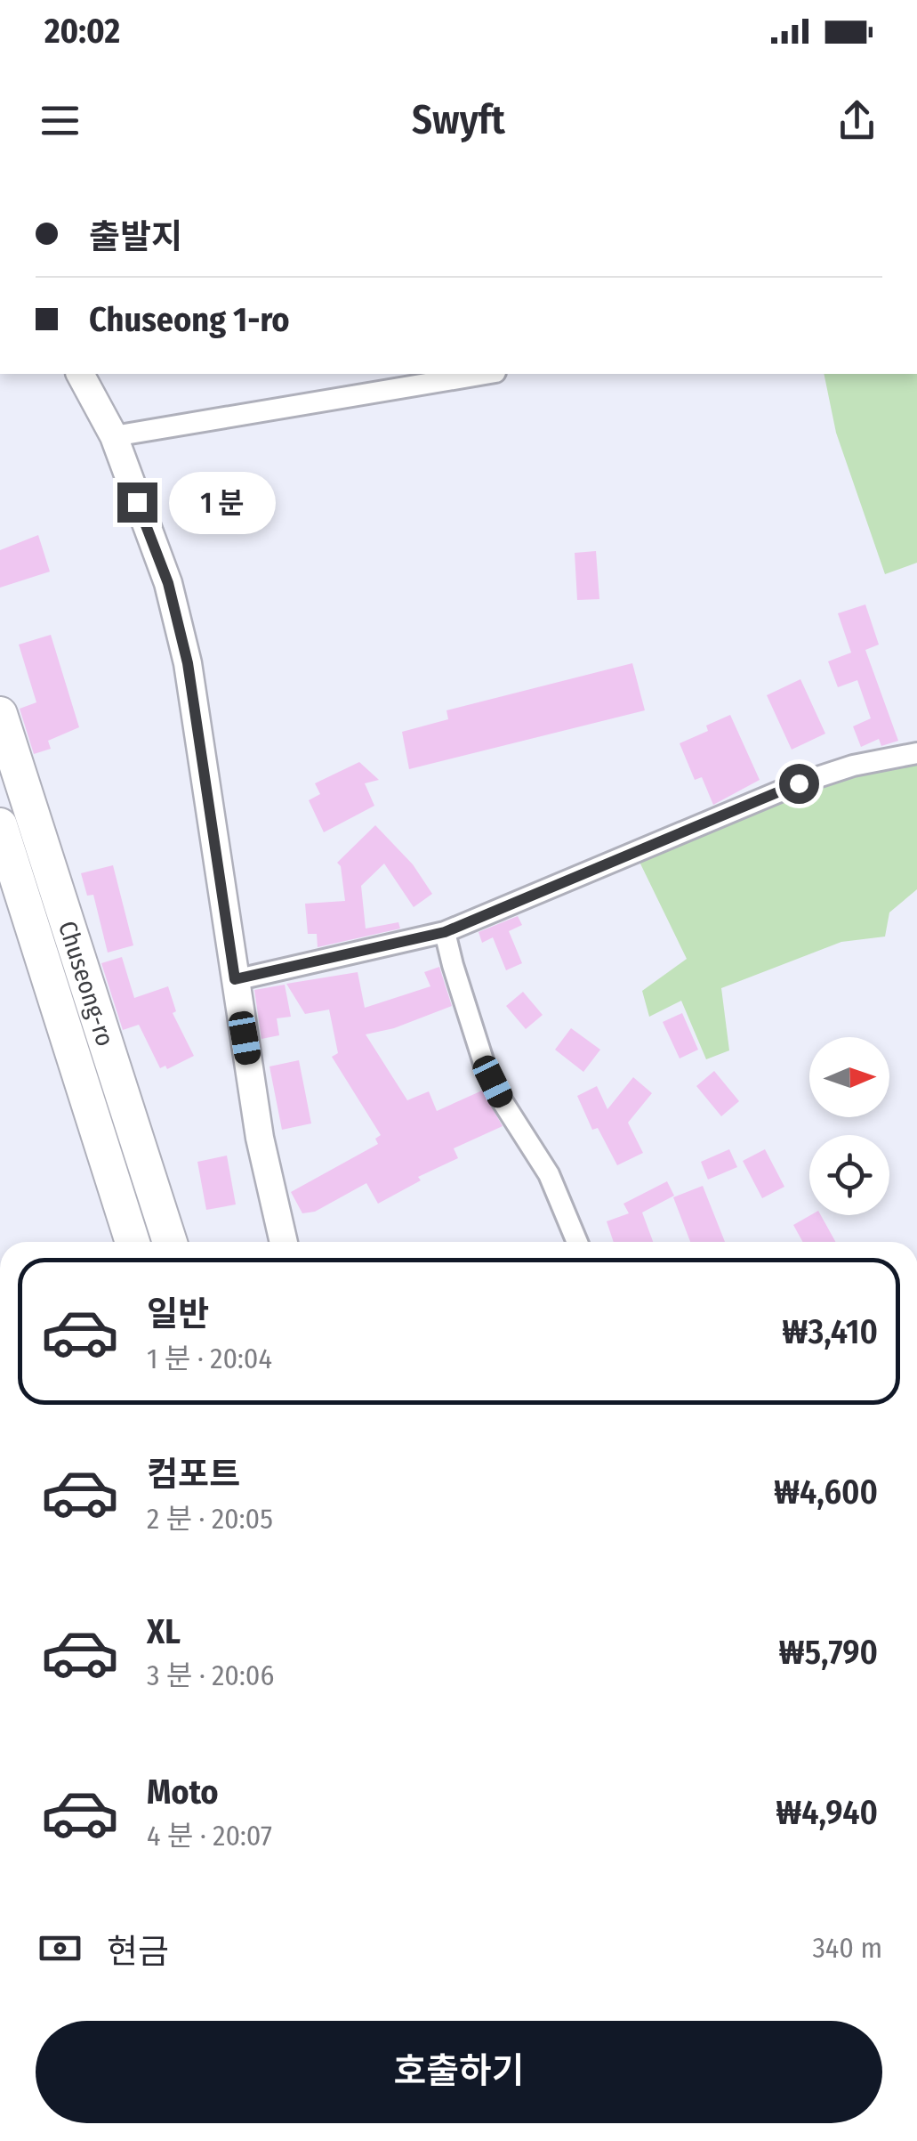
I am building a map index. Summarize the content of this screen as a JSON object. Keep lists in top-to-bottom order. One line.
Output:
{"streets":{"main road":["Chuseong-ro"]},"north":"right","page":{"status":"20:02","header":"Swyft","banner":["출발지","Chuseong 1-ro"],"bubble":"1 분","list":[{"name":"일반","note":"1 분 · 20:04","value":"₩3,410"},{"name":"컴포트","note":"2 분 · 20:05","value":"₩4,600"},{"name":"XL","note":"3 분 · 20:06","value":"₩5,790"},{"name":"Moto","note":"4 분 · 20:07","value":"₩4,940"}],"pay":["현금","340 m"],"buttons":"호출하기"}}
